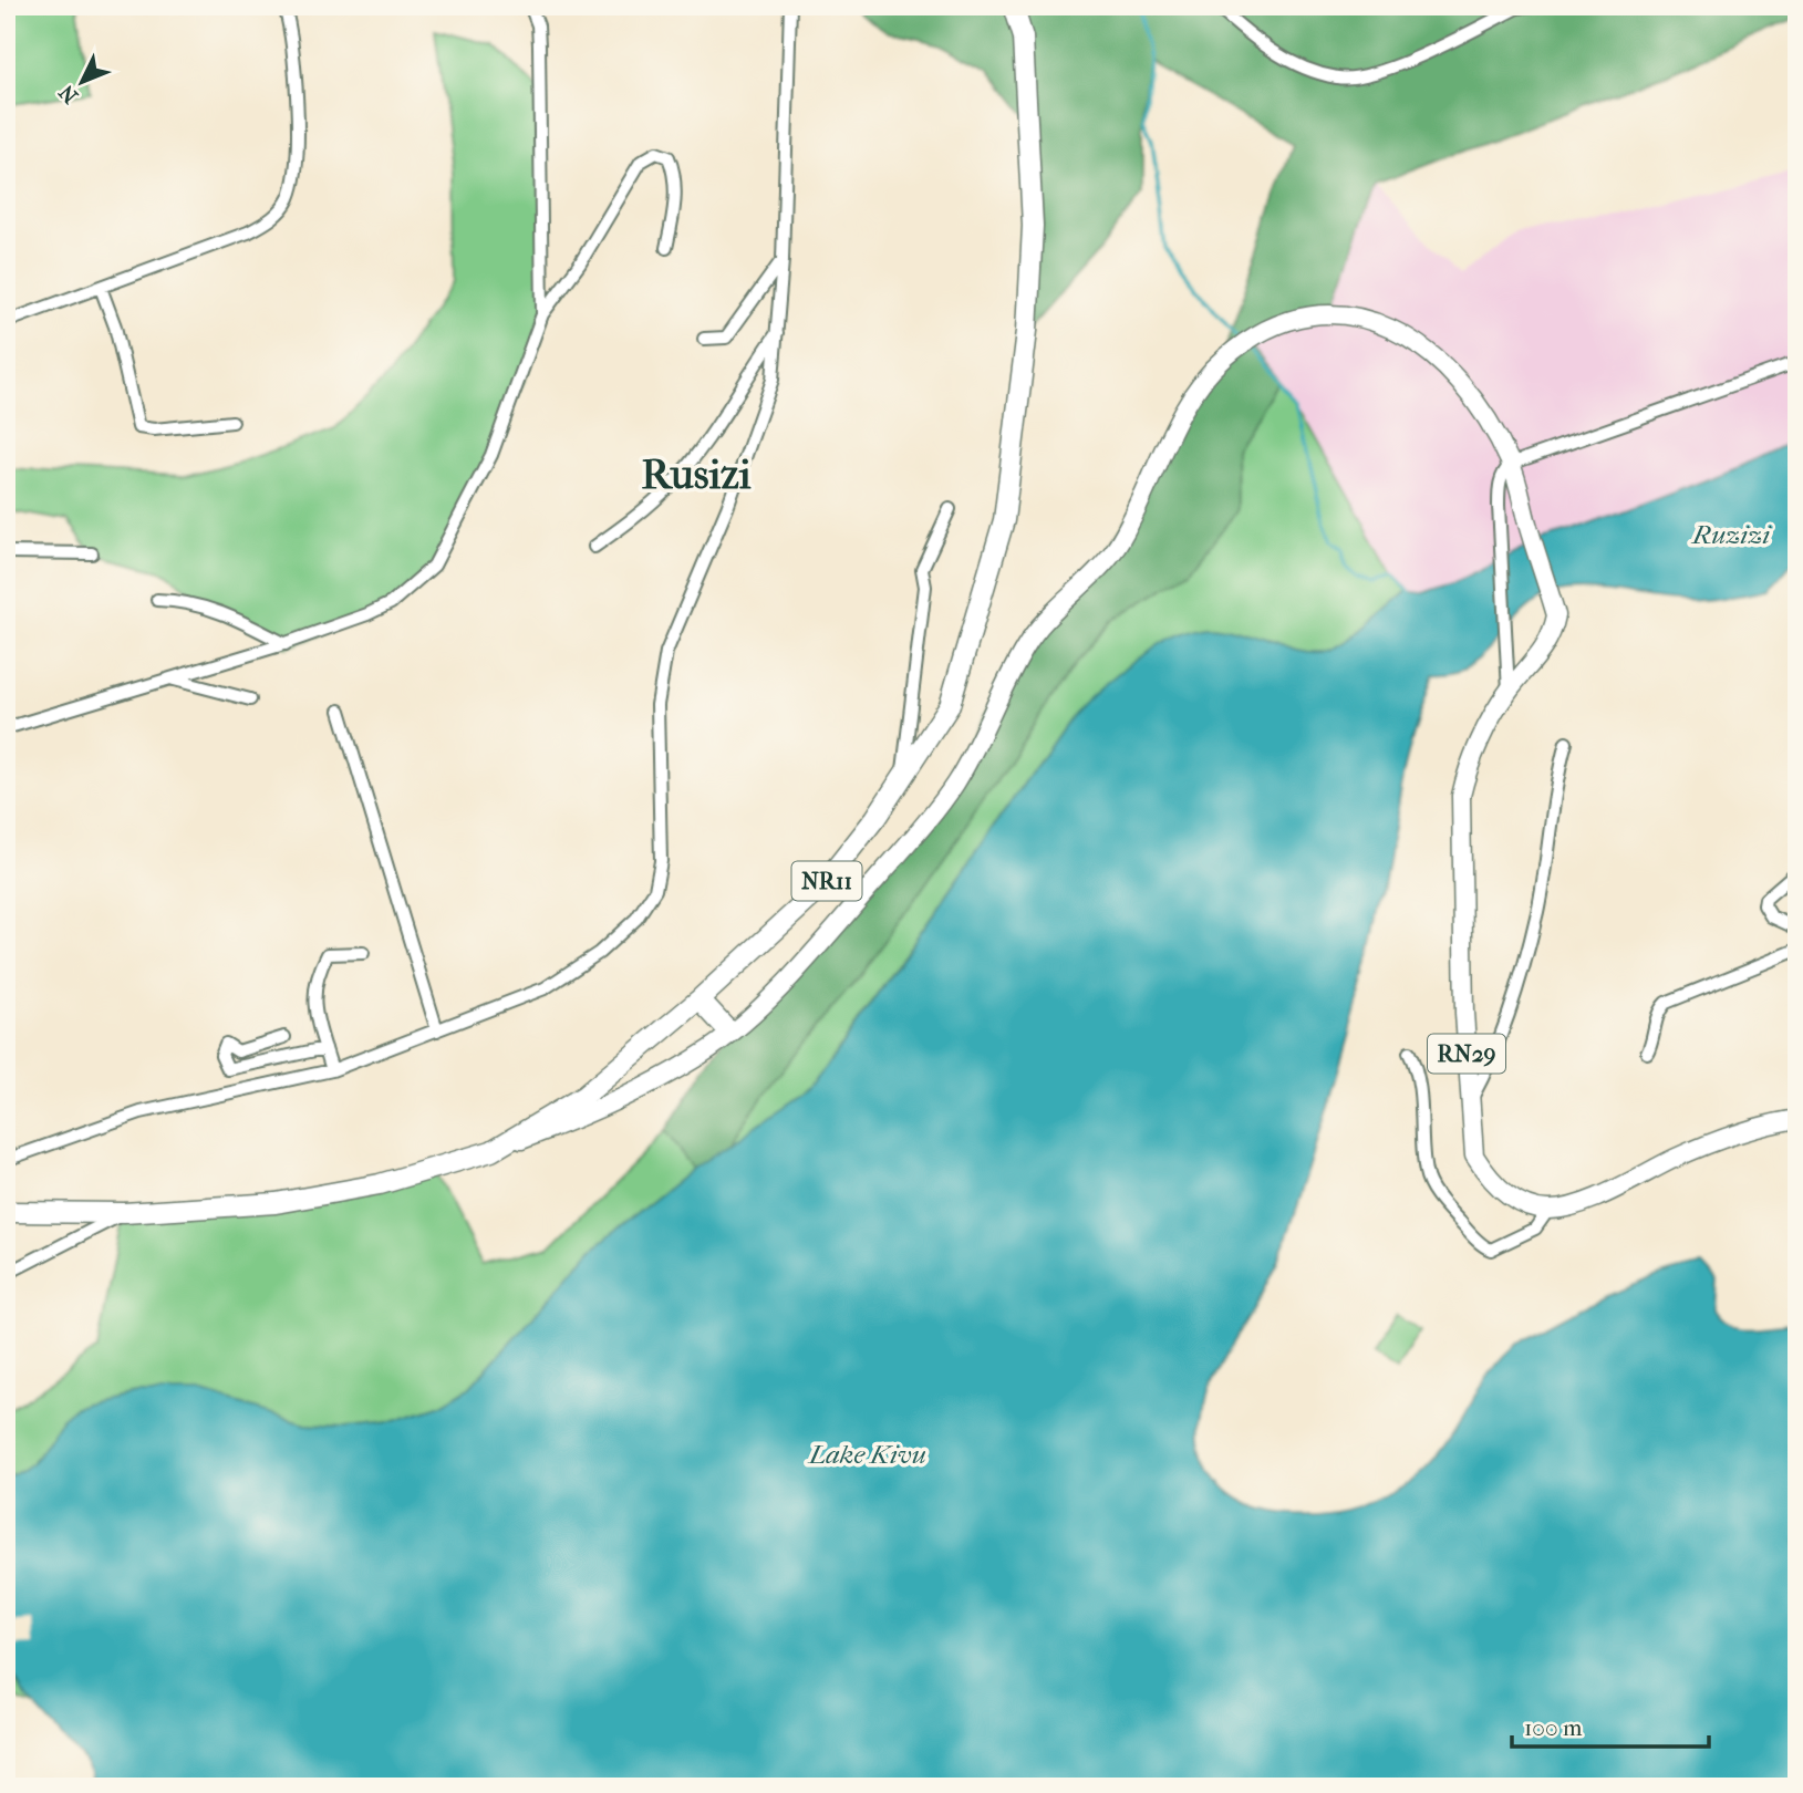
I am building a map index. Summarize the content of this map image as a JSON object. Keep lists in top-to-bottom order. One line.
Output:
{"streets":{"highway":["NR11"],"main road":["RN29"]},"districts":["Rusizi"],"water":["Ruzizi","Lake Kivu"],"scale_bar":"100 m","north":"bottom left"}
